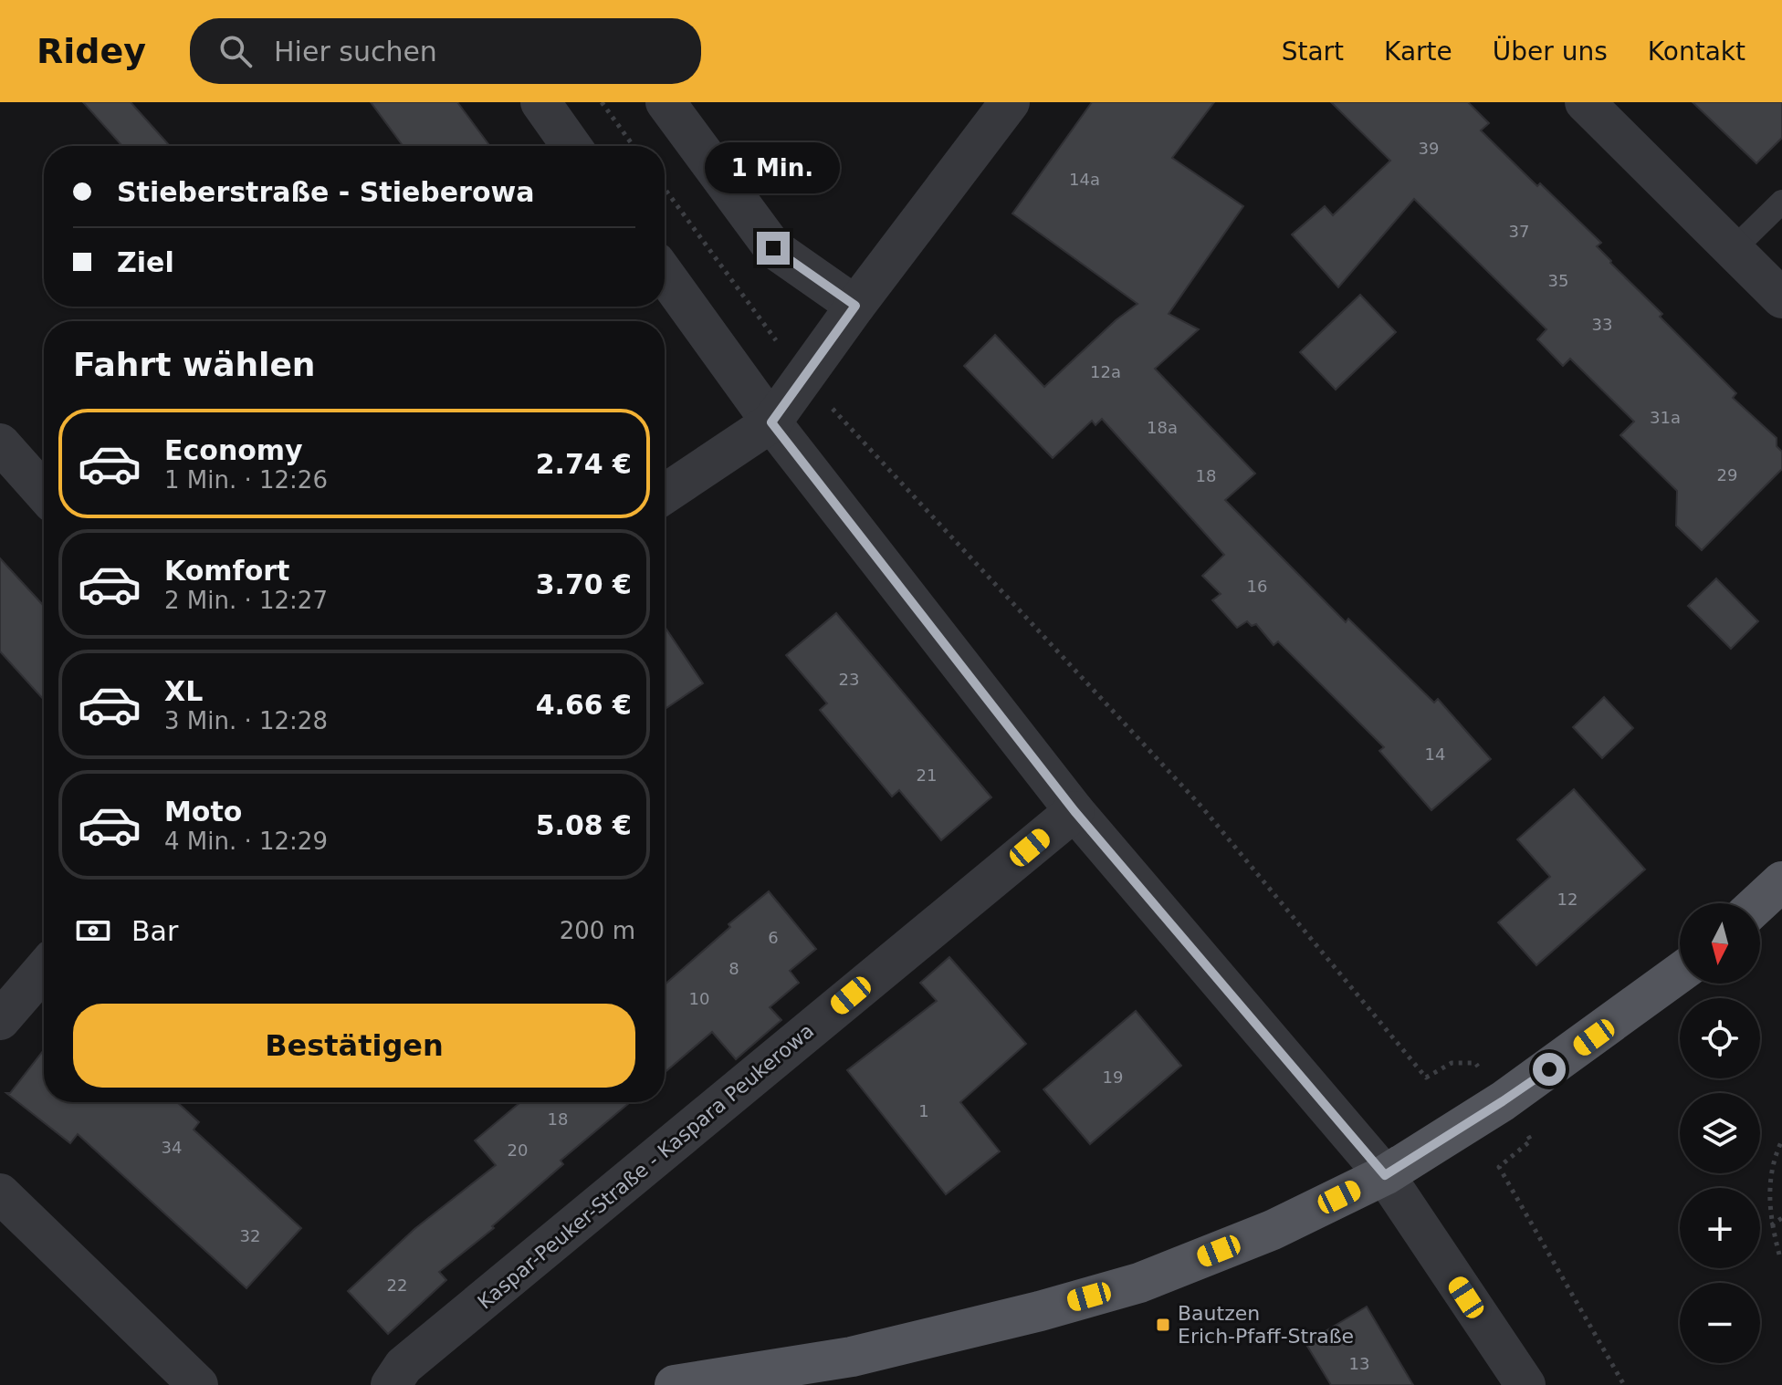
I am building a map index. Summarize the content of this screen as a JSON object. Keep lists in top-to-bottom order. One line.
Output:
{"streets":{"street":["Kaspar-Peuker-Straße - Kaspara Peukerowa"]},"places":{"transit":["Bautzen Erich-Pfaff-Straße"]},"house_numbers":["39","14a","37","35","33","12a","31a","18a","29","18","16","23","14","21","12","6","8","10","19","1","18","34","20","32","22","13"],"north":"bottom","page":{"header":"Ridey","search":"Hier suchen","nav":["Start","Karte","Über uns","Kontakt"],"bubble":"1 Min.","banner":["Stieberstraße - Stieberowa","Ziel"],"heading":"Fahrt wählen","list":[{"name":"Economy","note":"1 Min. · 12:26","value":"2.74 €"},{"name":"Komfort","note":"2 Min. · 12:27","value":"3.70 €"},{"name":"XL","note":"3 Min. · 12:28","value":"4.66 €"},{"name":"Moto","note":"4 Min. · 12:29","value":"5.08 €"}],"pay":["Bar","200 m"],"map_buttons":["+","−"],"buttons":"Bestätigen"}}
